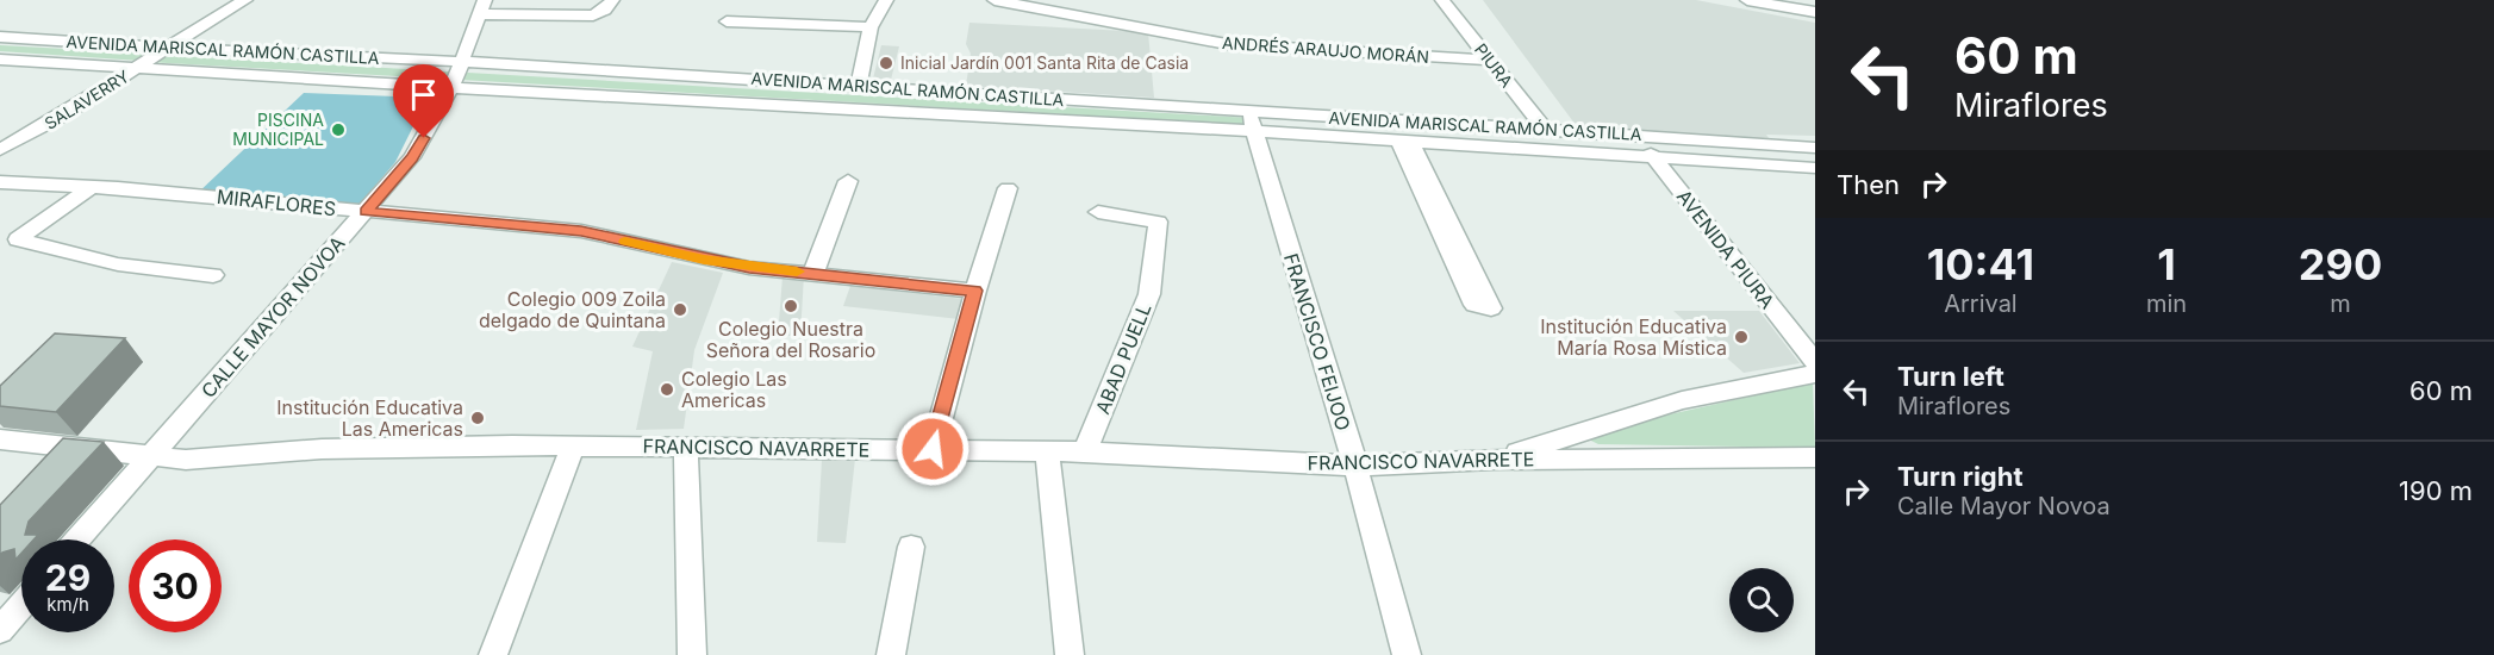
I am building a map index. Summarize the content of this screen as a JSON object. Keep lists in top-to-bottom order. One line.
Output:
{"streets":{"street":["AVENIDA MARISCAL RAMÓN CASTILLA","ANDRÉS ARAUJO MORÁN","PIURA","SALAVERRY","MIRAFLORES","AVENIDA PIURA","CALLE MAYOR NOVOA","FRANCISCO FEIJOO","ABAD PUELL","FRANCISCO NAVARRETE"]},"crossings":[["AVENIDA MARISCAL RAMÓN CASTILLA","PIURA"],["AVENIDA MARISCAL RAMÓN CASTILLA","SALAVERRY"],["AVENIDA MARISCAL RAMÓN CASTILLA","AVENIDA PIURA"],["AVENIDA MARISCAL RAMÓN CASTILLA","CALLE MAYOR NOVOA"],["AVENIDA MARISCAL RAMÓN CASTILLA","FRANCISCO FEIJOO"],["ANDRÉS ARAUJO MORÁN","PIURA"],["MIRAFLORES","CALLE MAYOR NOVOA"],["CALLE MAYOR NOVOA","FRANCISCO NAVARRETE"],["FRANCISCO FEIJOO","FRANCISCO NAVARRETE"],["ABAD PUELL","FRANCISCO NAVARRETE"]],"places":["Inicial Jardín 001 Santa Rita de Casia","PISCINA MUNICIPAL","Colegio Nuestra Señora del Rosario","Colegio 009 Zoila delgado de Quintana","Institución Educativa María Rosa Mística","Colegio Las Americas","Institución Educativa Las Americas"],"page":{"turn":["60 m","Miraflores"],"then":"Then","eta":["10:41","Arrival","1","min","290","m"],"list":[{"name":"Turn left","note":"Miraflores","value":"60 m"},{"name":"Turn right","note":"Calle Mayor Novoa","value":"190 m"}],"speed":"29 km/h","limit":"30"}}
